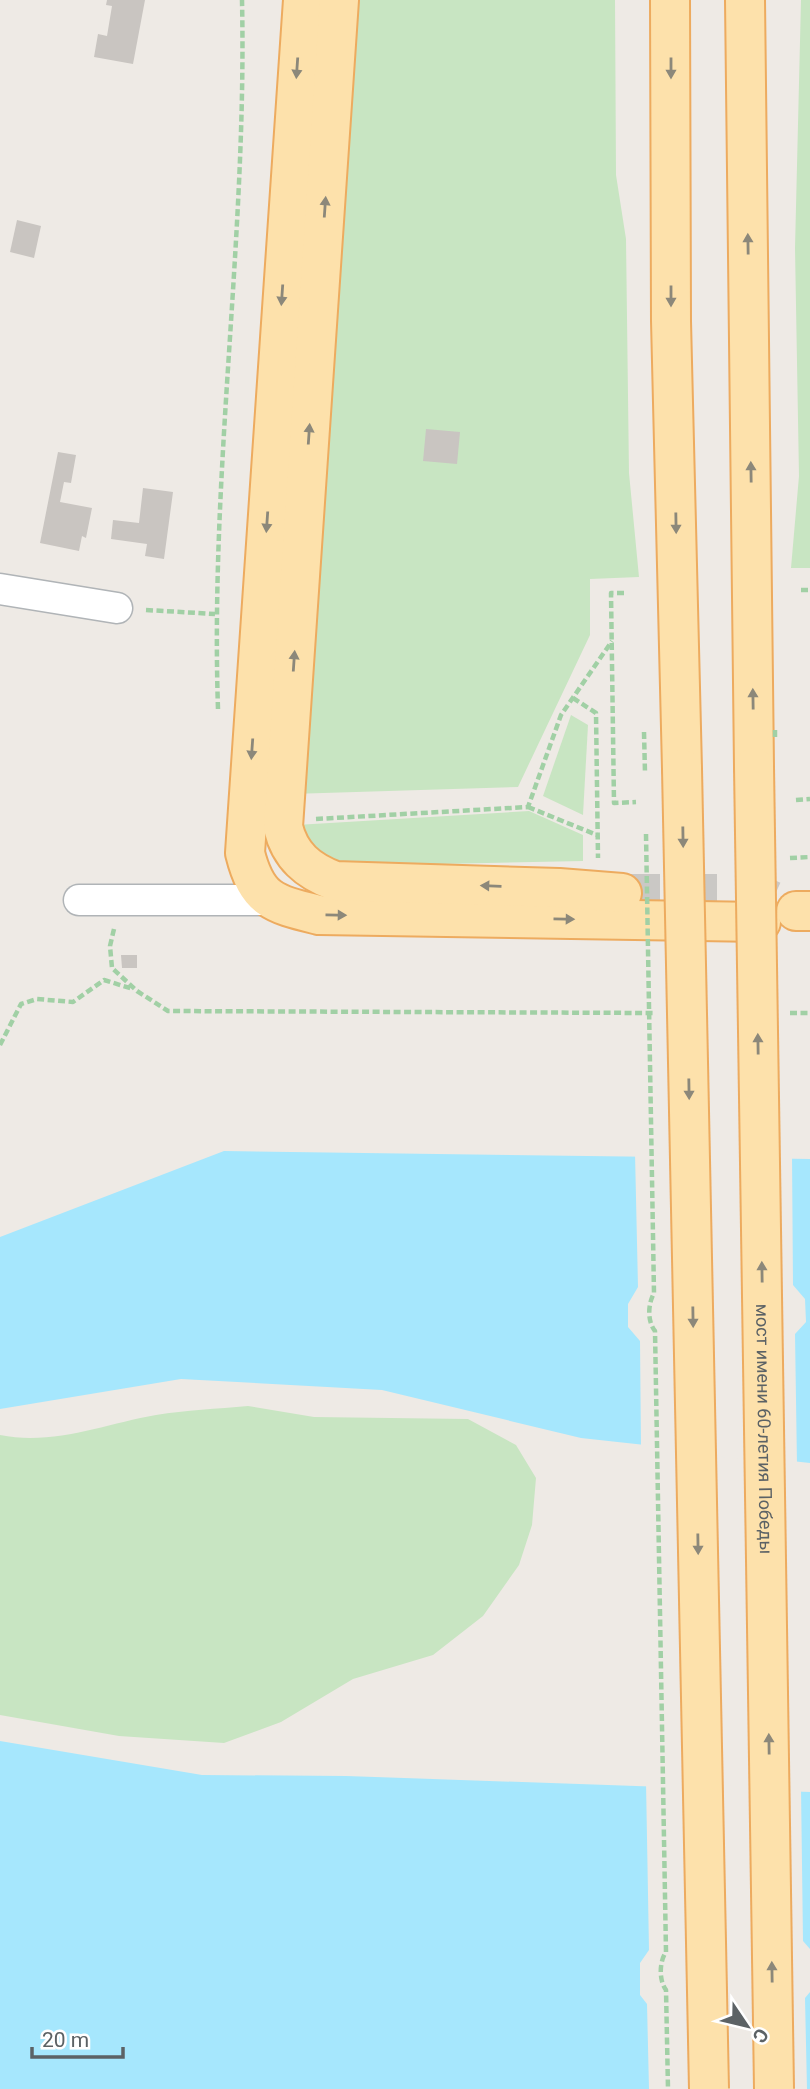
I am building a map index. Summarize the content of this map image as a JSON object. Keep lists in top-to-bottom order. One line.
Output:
{"streets":{"main road":["мост имени 60-летия Победы"]},"scale_bar":"20 m","north":"bottom right"}
